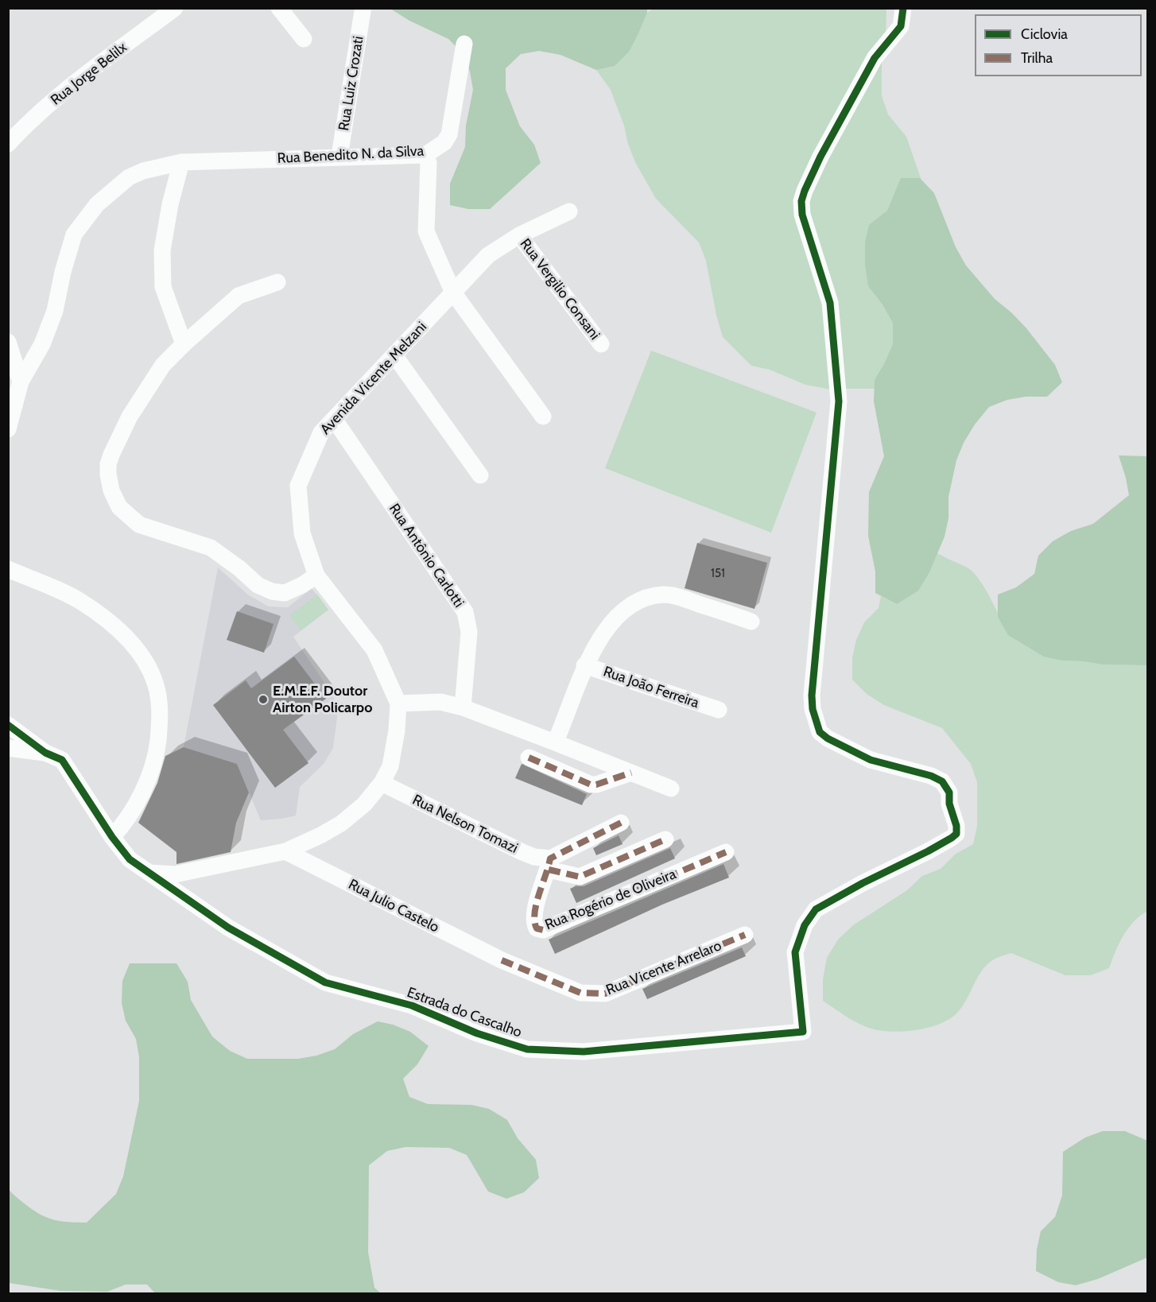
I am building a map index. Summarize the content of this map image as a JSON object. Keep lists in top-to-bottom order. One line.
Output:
{"streets":{"street":["Rua Jorge Belilx","Rua Luiz Crozati","Rua Benedito N. da Silva","Rua Vergilio Consani","Avenida Vicente Melzani","Rua Antônio Carlotti","Rua João Ferreira","Rua Nelson Tomazi","Rua Rogério de Oliveira","Rua Julio Castelo","Rua Vicente Arrelaro","Estrada do Cascalho"]},"crossings":[["Rua Luiz Crozati","Rua Benedito N. da Silva"],["Rua Vergilio Consani","Avenida Vicente Melzani"],["Avenida Vicente Melzani","Rua Antônio Carlotti"],["Avenida Vicente Melzani","Rua Nelson Tomazi"],["Avenida Vicente Melzani","Rua Julio Castelo"],["Avenida Vicente Melzani","Estrada do Cascalho"],["Rua Nelson Tomazi","Rua Rogério de Oliveira"],["Rua Julio Castelo","Rua Vicente Arrelaro"]],"places":["E.M.E.F. Doutor Airton Policarpo"],"house_numbers":["151"],"legend":["Ciclovia","Trilha"]}
